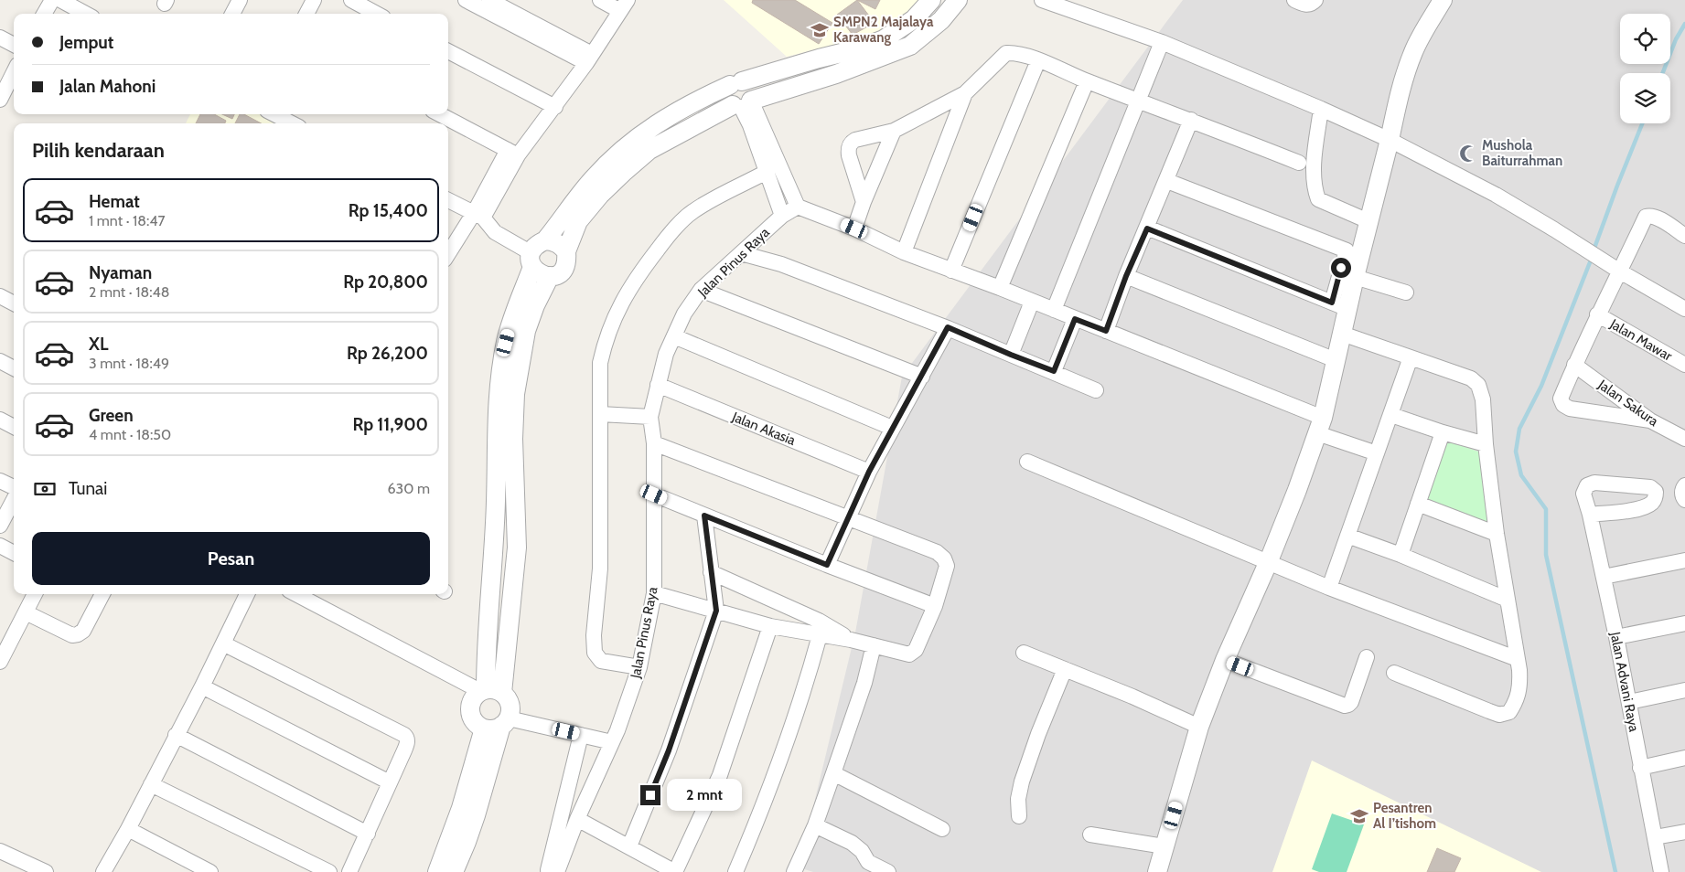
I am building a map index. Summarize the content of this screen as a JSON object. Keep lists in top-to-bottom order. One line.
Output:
{"streets":{"street":["Jalan Pinus Raya","Jalan Mawar","Jalan Sakura","Jalan Akasia","Jalan Advani Raya"]},"crossings":[["Jalan Pinus Raya","Jalan Akasia"]],"places":{"school or university":["SMPN2 Majalaya Karawang","Pesantren Al I’tishom"],"mosque":["Mushola Baiturrahman"]},"page":{"banner":["Jemput","Jalan Mahoni"],"heading":"Pilih kendaraan","list":[{"name":"Hemat","note":"1 mnt · 18:47","value":"Rp 15,400"},{"name":"Nyaman","note":"2 mnt · 18:48","value":"Rp 20,800"},{"name":"XL","note":"3 mnt · 18:49","value":"Rp 26,200"},{"name":"Green","note":"4 mnt · 18:50","value":"Rp 11,900"}],"pay":["Tunai","630 m"],"buttons":"Pesan","bubble":"2 mnt"}}
